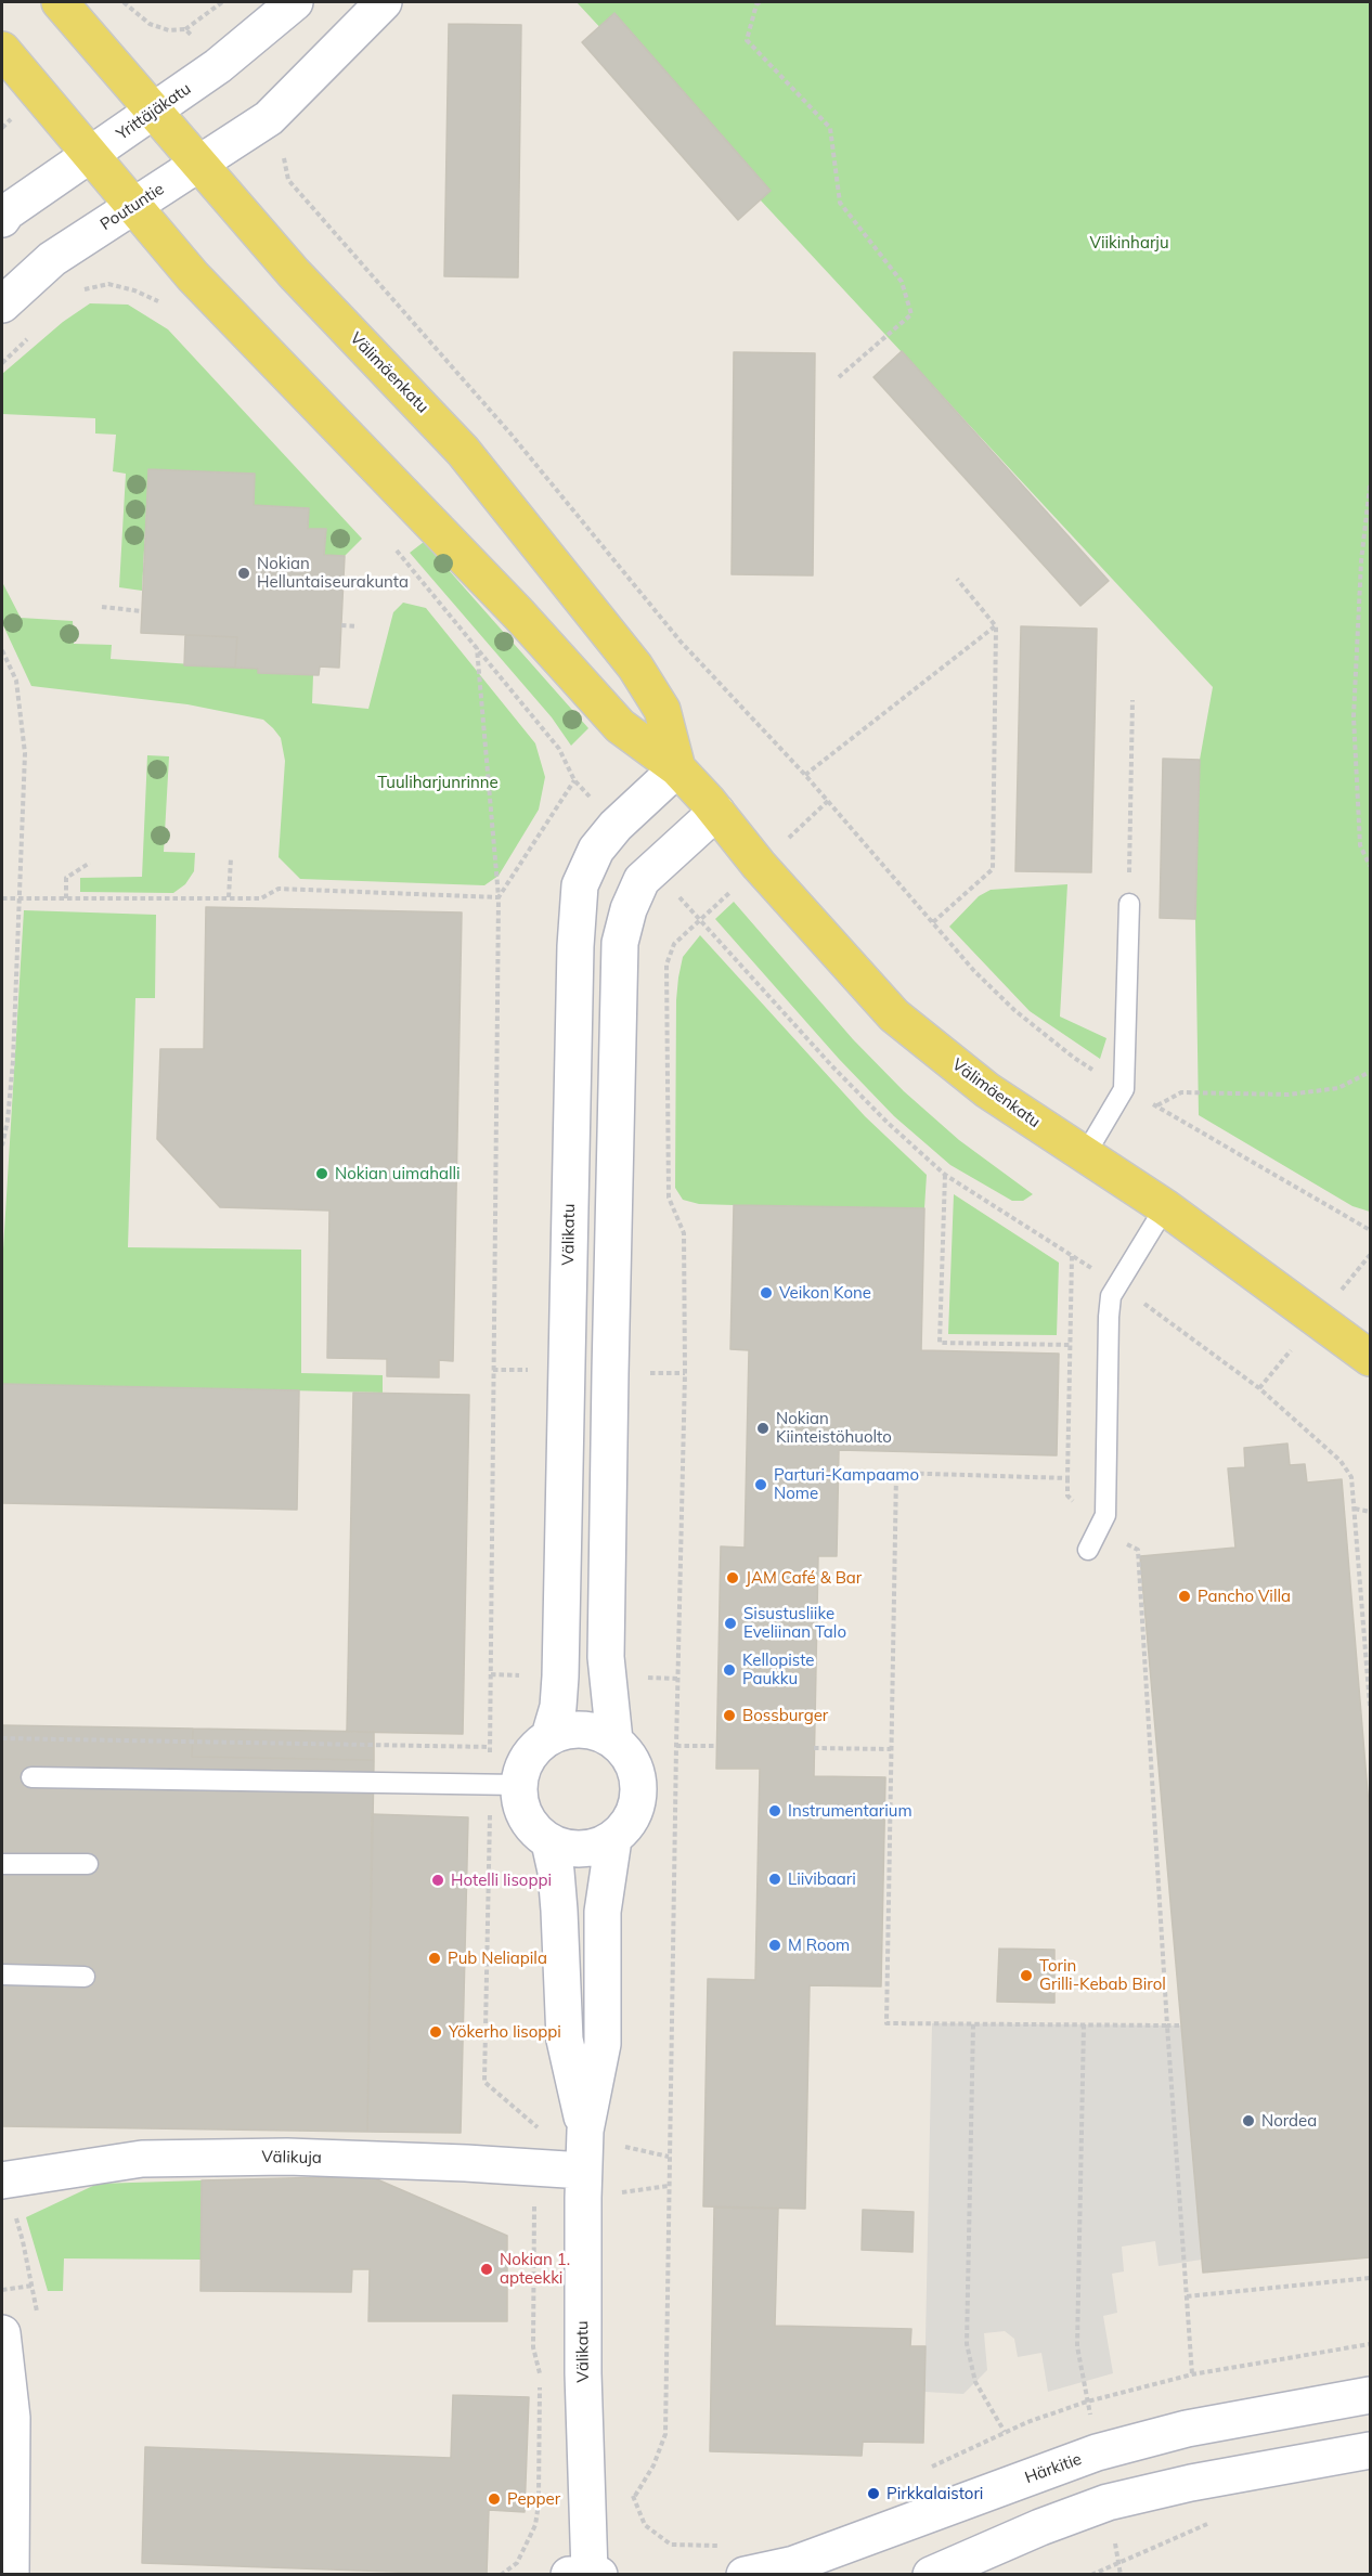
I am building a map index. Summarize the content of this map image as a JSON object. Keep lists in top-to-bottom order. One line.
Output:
{"streets":{"main road":["Välimäenkatu"],"street":["Yrittäjäkatu","Poutuntie","Välikatu","Välikuja","Härkitie"]},"crossings":[["Yrittäjäkatu","Välimäenkatu"],["Poutuntie","Välimäenkatu"],["Välimäenkatu","Välikatu"],["Välikatu","Välikuja"]],"parks":["Viikinharju","Tuuliharjunrinne"],"places":["Nokian Helluntaiseurakunta","Nokian uimahalli","Veikon Kone","Nokian Kiinteistöhuolto","Parturi-Kampaamo Nome","JAM Café & Bar","Pancho Villa","Sisustusliike Eveliinan Talo","Kellopiste Paukku","Bossburger","Instrumentarium","Liivibaari","Hotelli Iisoppi","M Room","Pub Neliapila","Torin Grilli-Kebab Birol","Yökerho Iisoppi","Nordea","Nokian 1. apteekki","Pirkkalaistori","Pepper"]}
